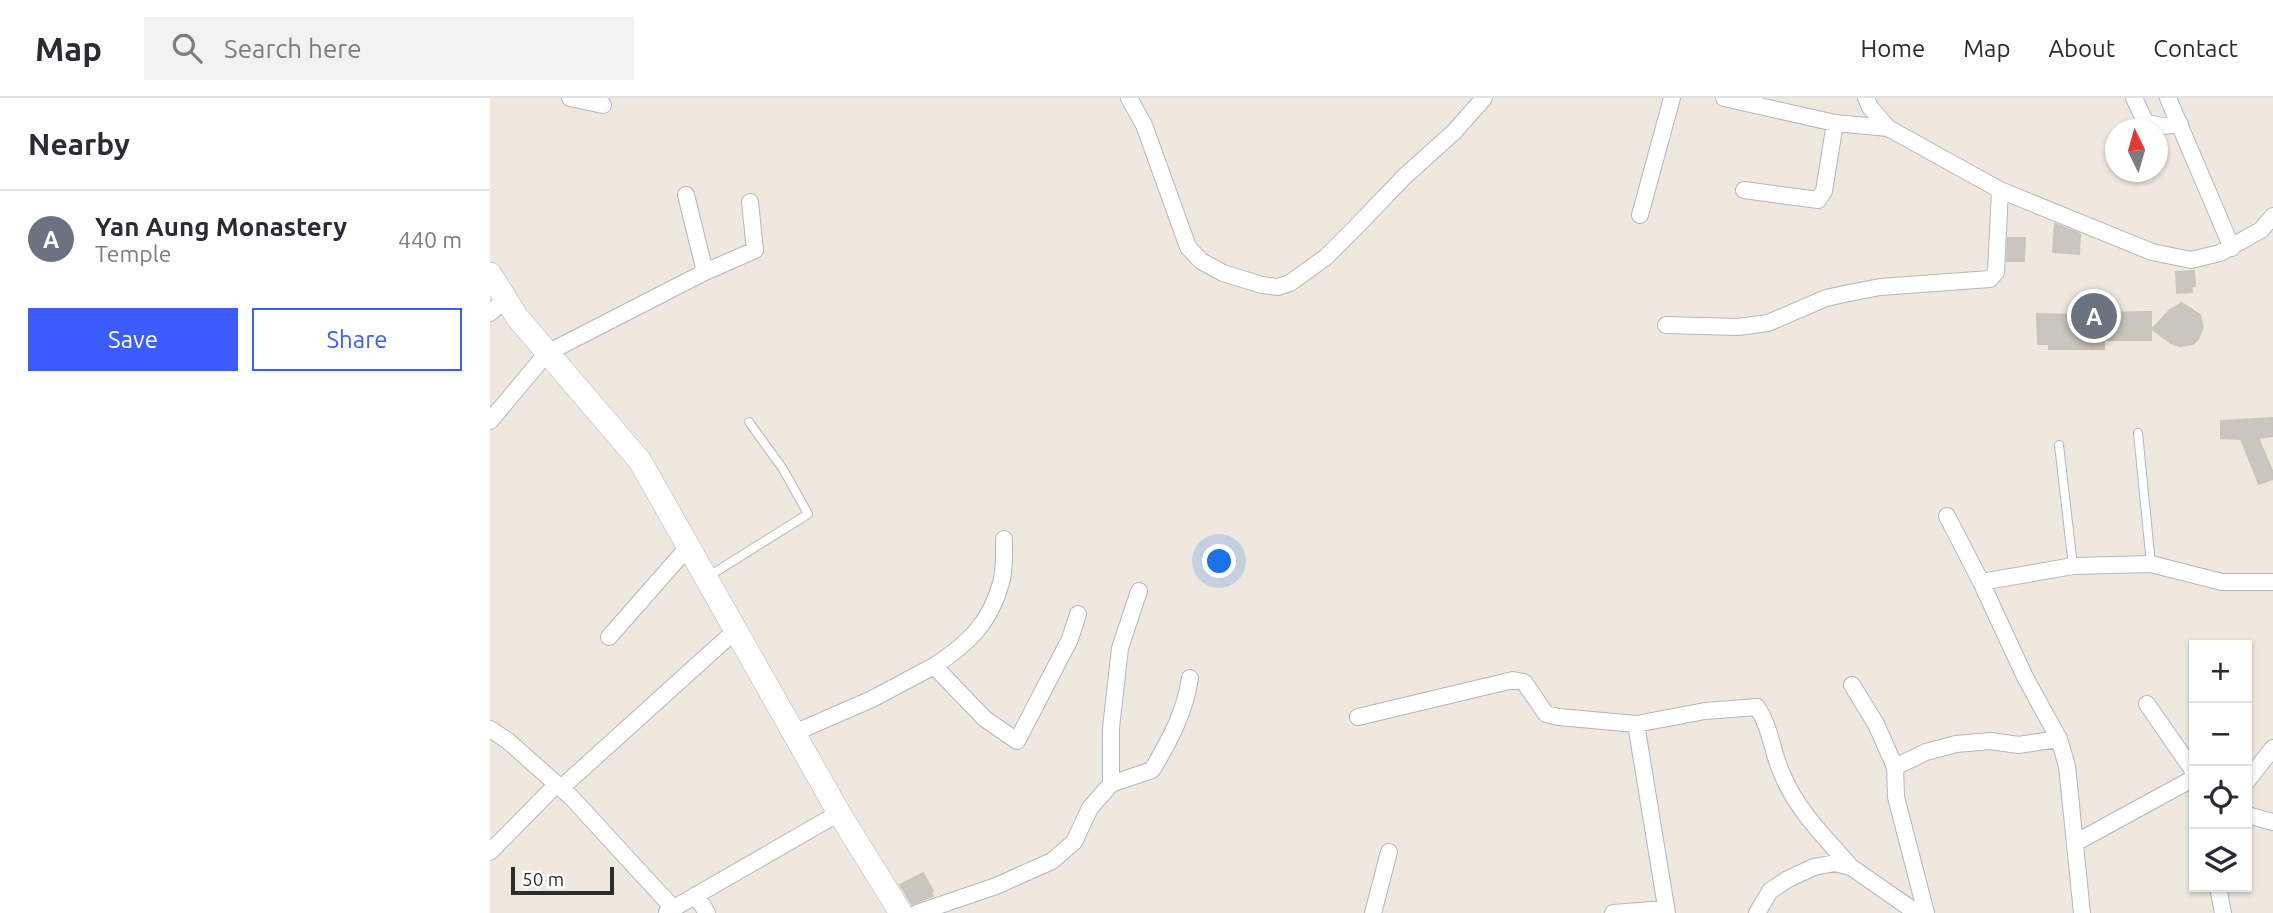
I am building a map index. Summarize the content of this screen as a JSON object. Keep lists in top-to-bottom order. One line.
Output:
{"scale_bar":"50 m","north":"top","page":{"header":"Map","search":"Search here","nav":["Home","Map","About","Contact"],"heading":"Nearby","list":[{"mark":"A","name":"Yan Aung Monastery","note":"Temple","value":"440 m"}],"buttons":["Save","Share"],"pins":"A","map_buttons":["+","−"],"scale":"50 m"}}
